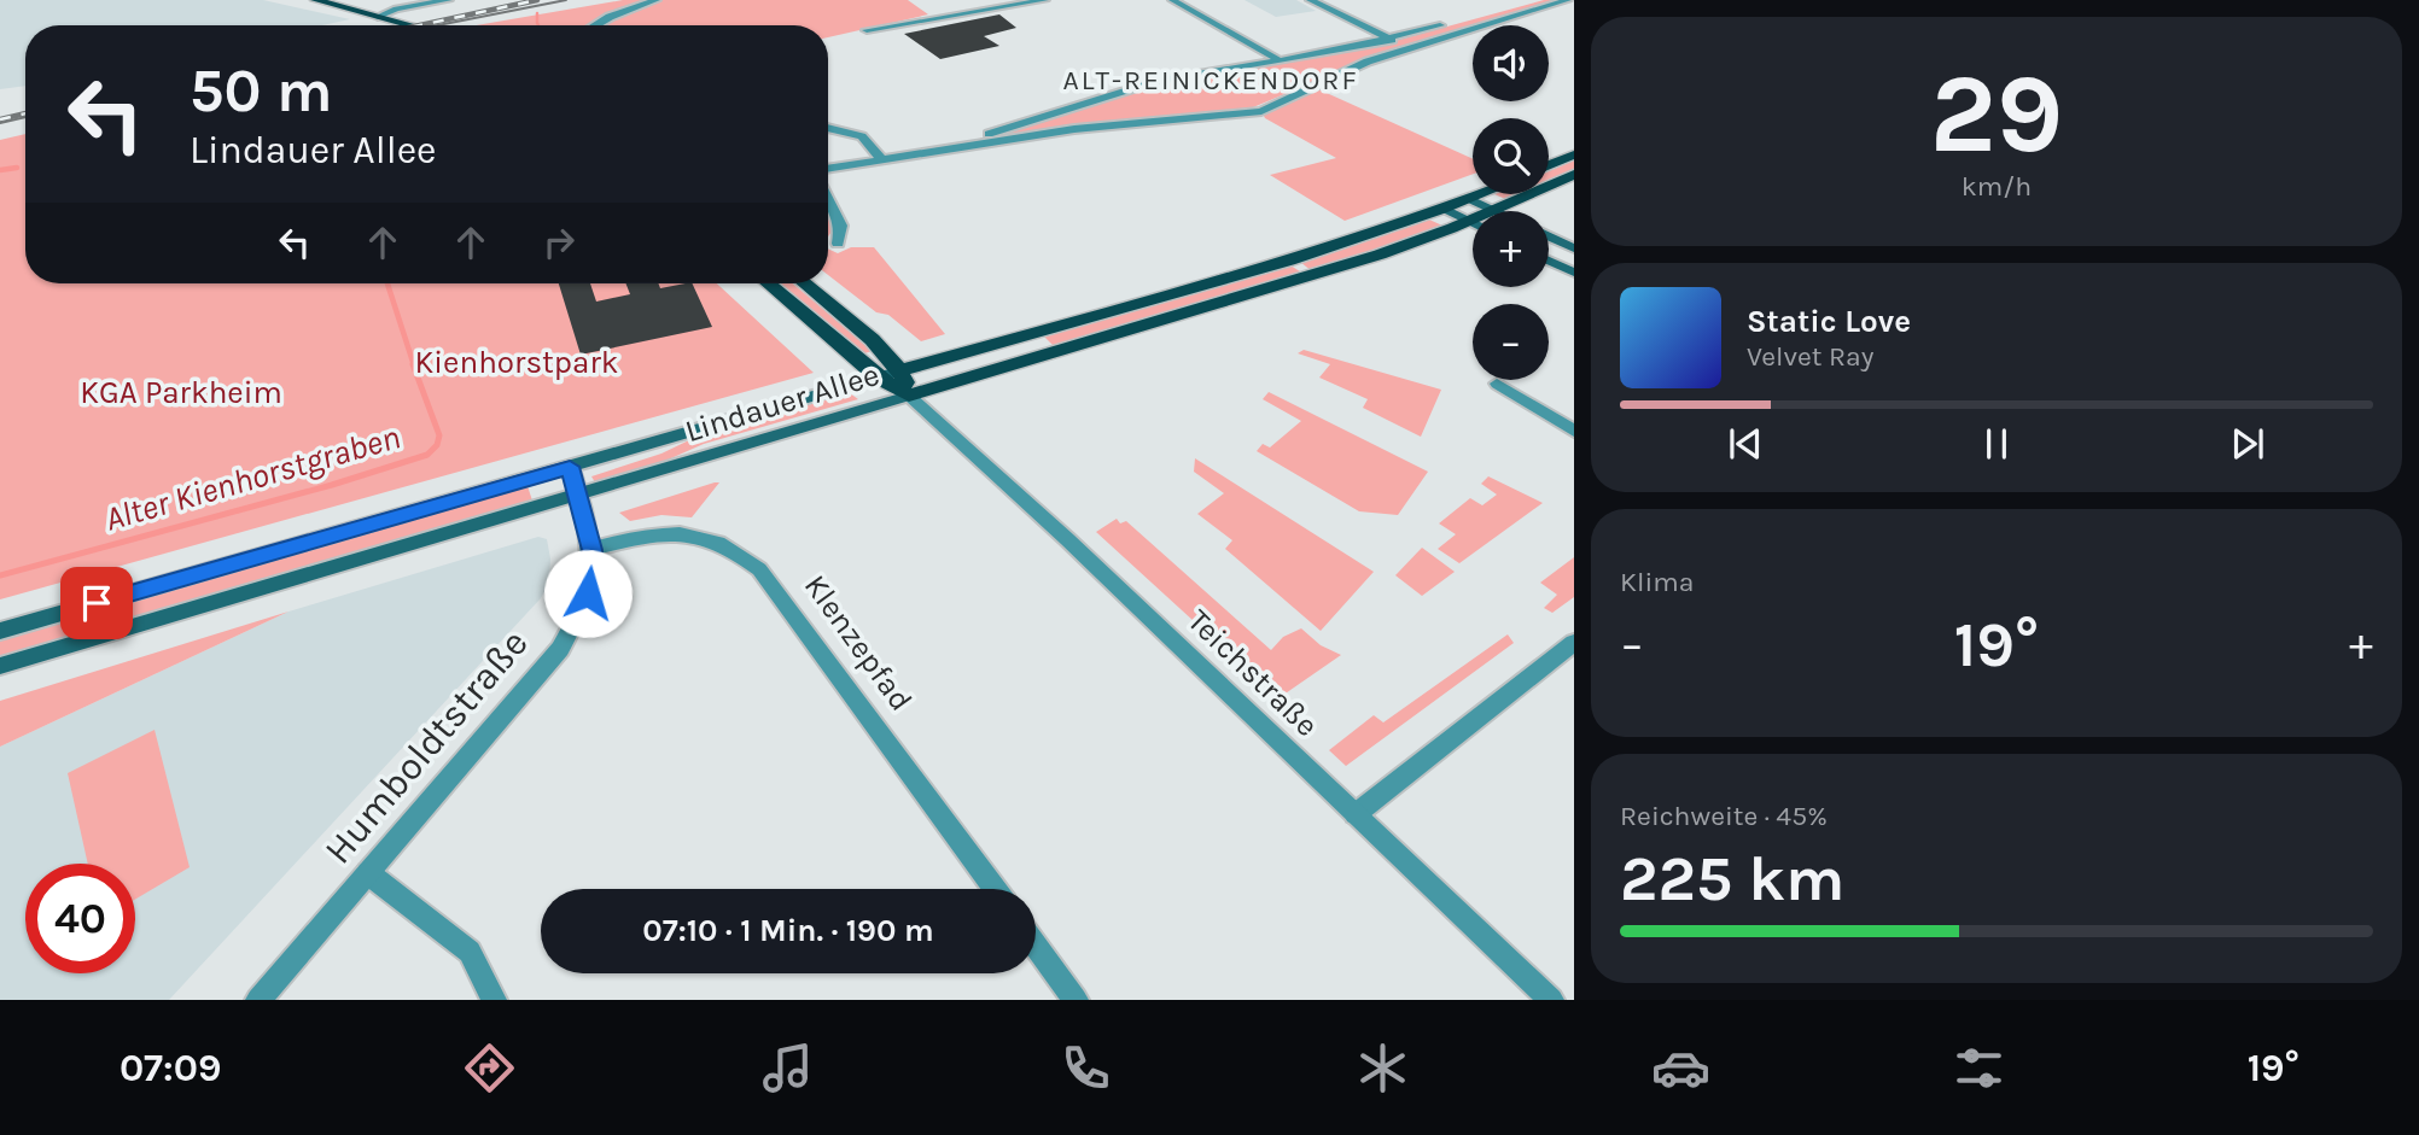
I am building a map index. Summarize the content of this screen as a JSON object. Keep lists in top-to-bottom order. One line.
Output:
{"streets":{"main road":["Lindauer Allee"],"street":["Klenzepfad","Teichstraße","Humboldtstraße"]},"crossings":[["Lindauer Allee","Teichstraße"],["Lindauer Allee","Humboldtstraße"],["Klenzepfad","Humboldtstraße"]],"districts":["ALT-REINICKENDORF"],"water":["Alter Kienhorstgraben"],"parks":["Kienhorstpark","KGA Parkheim"],"page":{"tile":[["29","km/h"],"Klima",["Reichweite · 45%","225 km"]],"map_buttons":["+","−"],"turn":["50 m","Lindauer Allee"],"song":["Static Love","Velvet Ray"],"heat":["−","19°","+"],"limit":"40","trip":"07:10 · 1 Min. · 190 m","tabs":["07:09","19°"]}}
